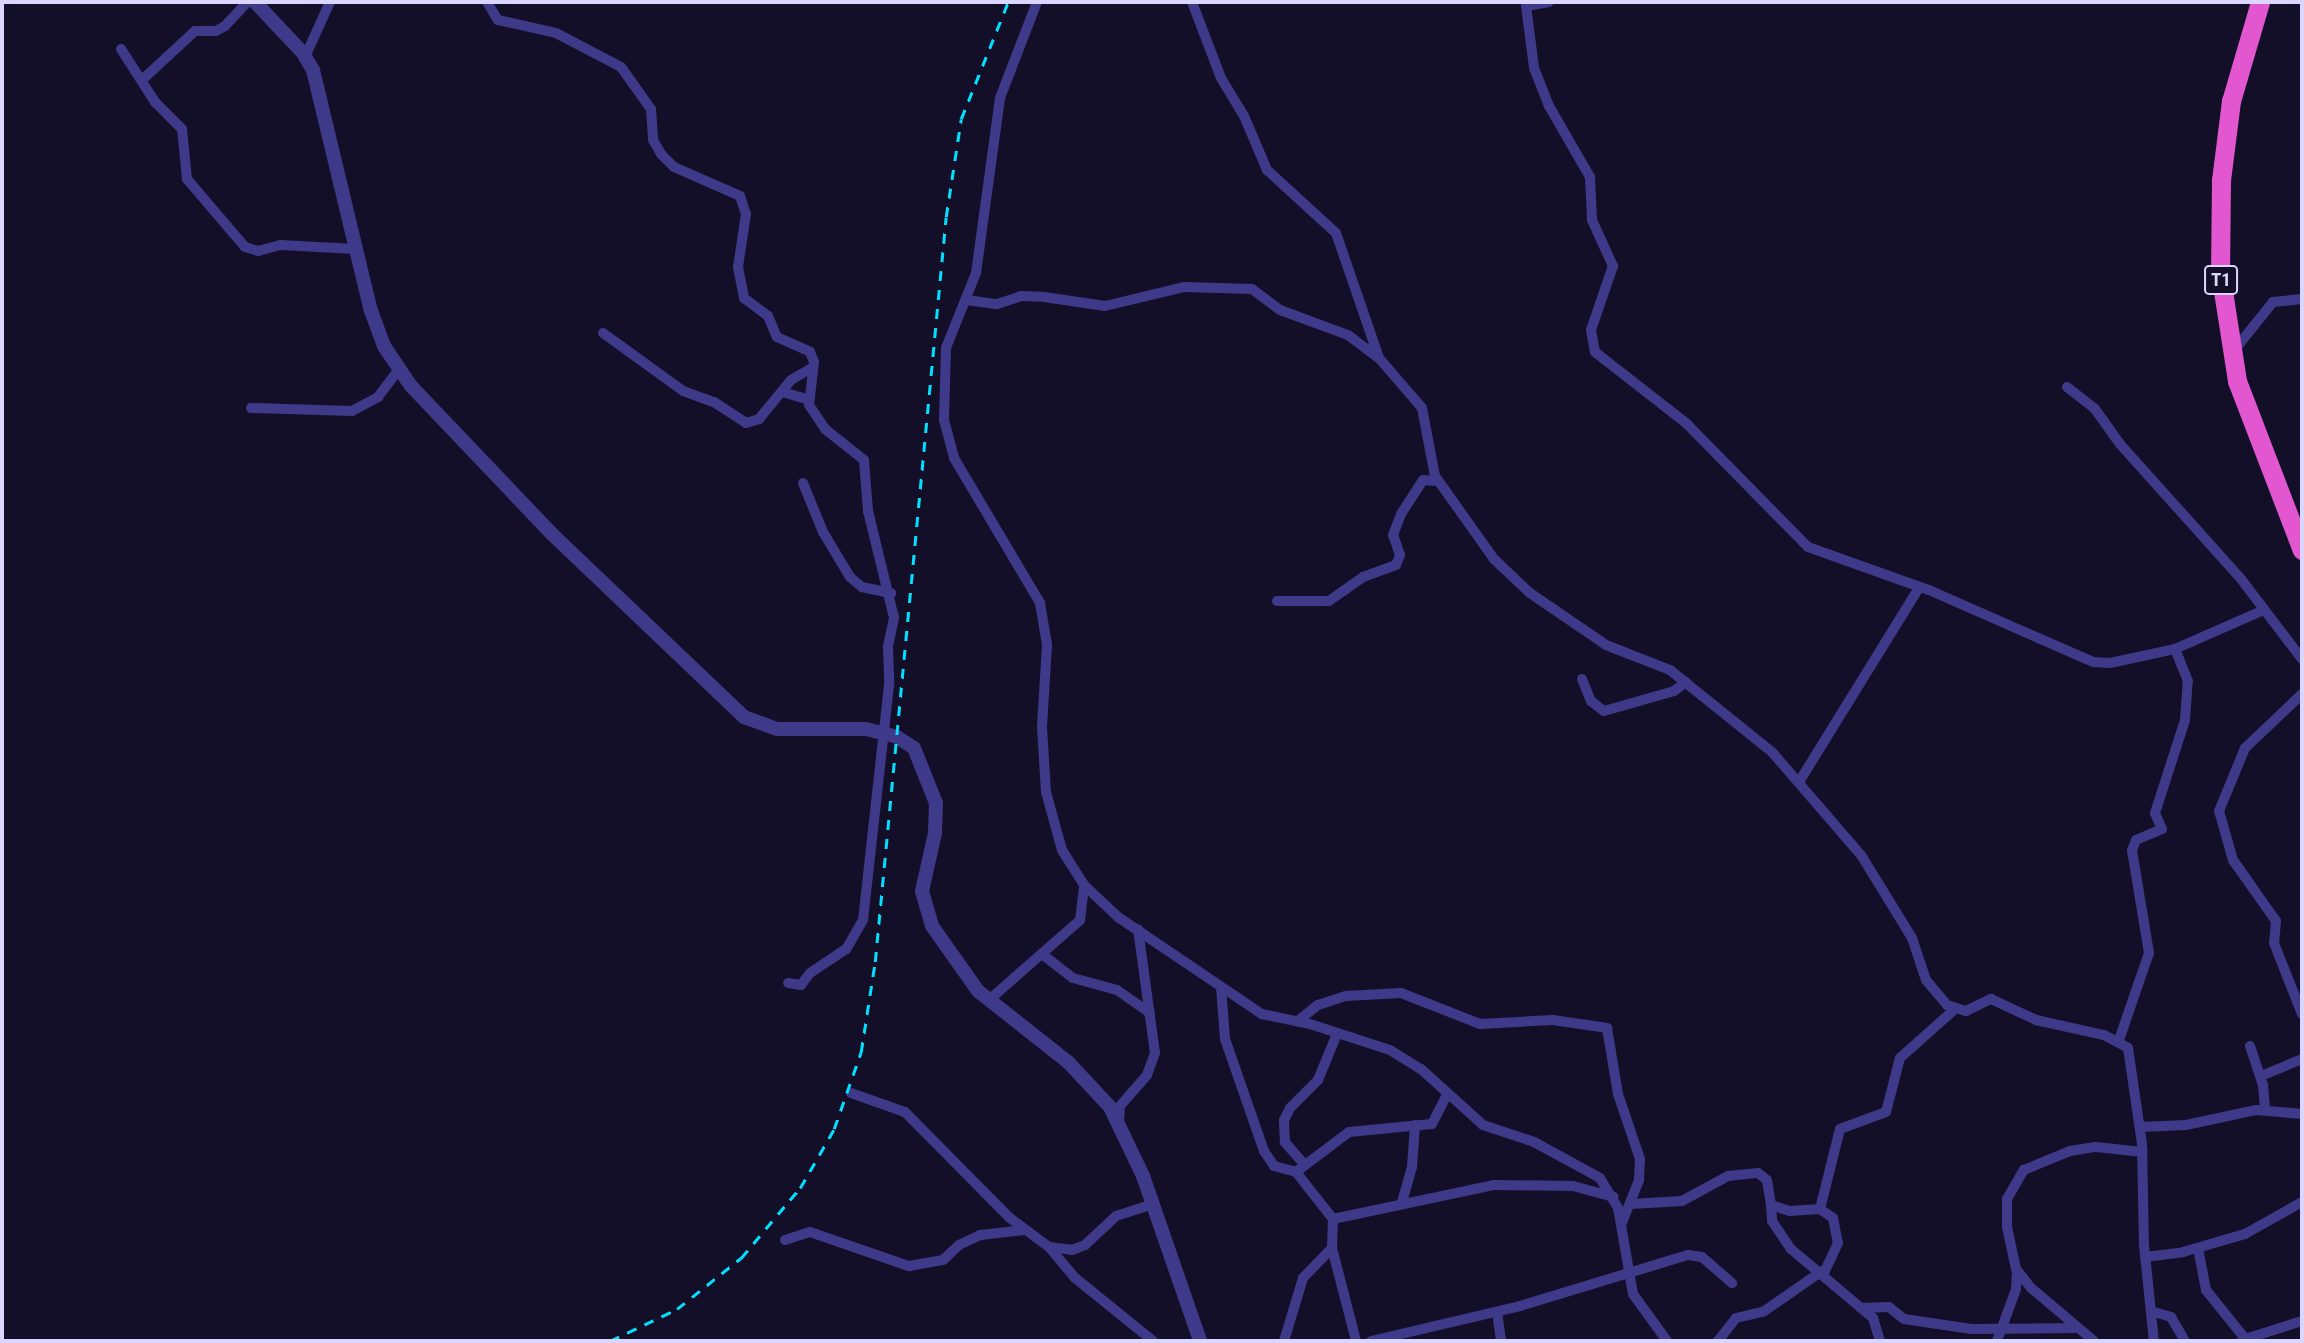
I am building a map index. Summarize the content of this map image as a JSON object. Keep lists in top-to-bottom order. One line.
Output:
{"streets":{"highway":["T1"]}}
